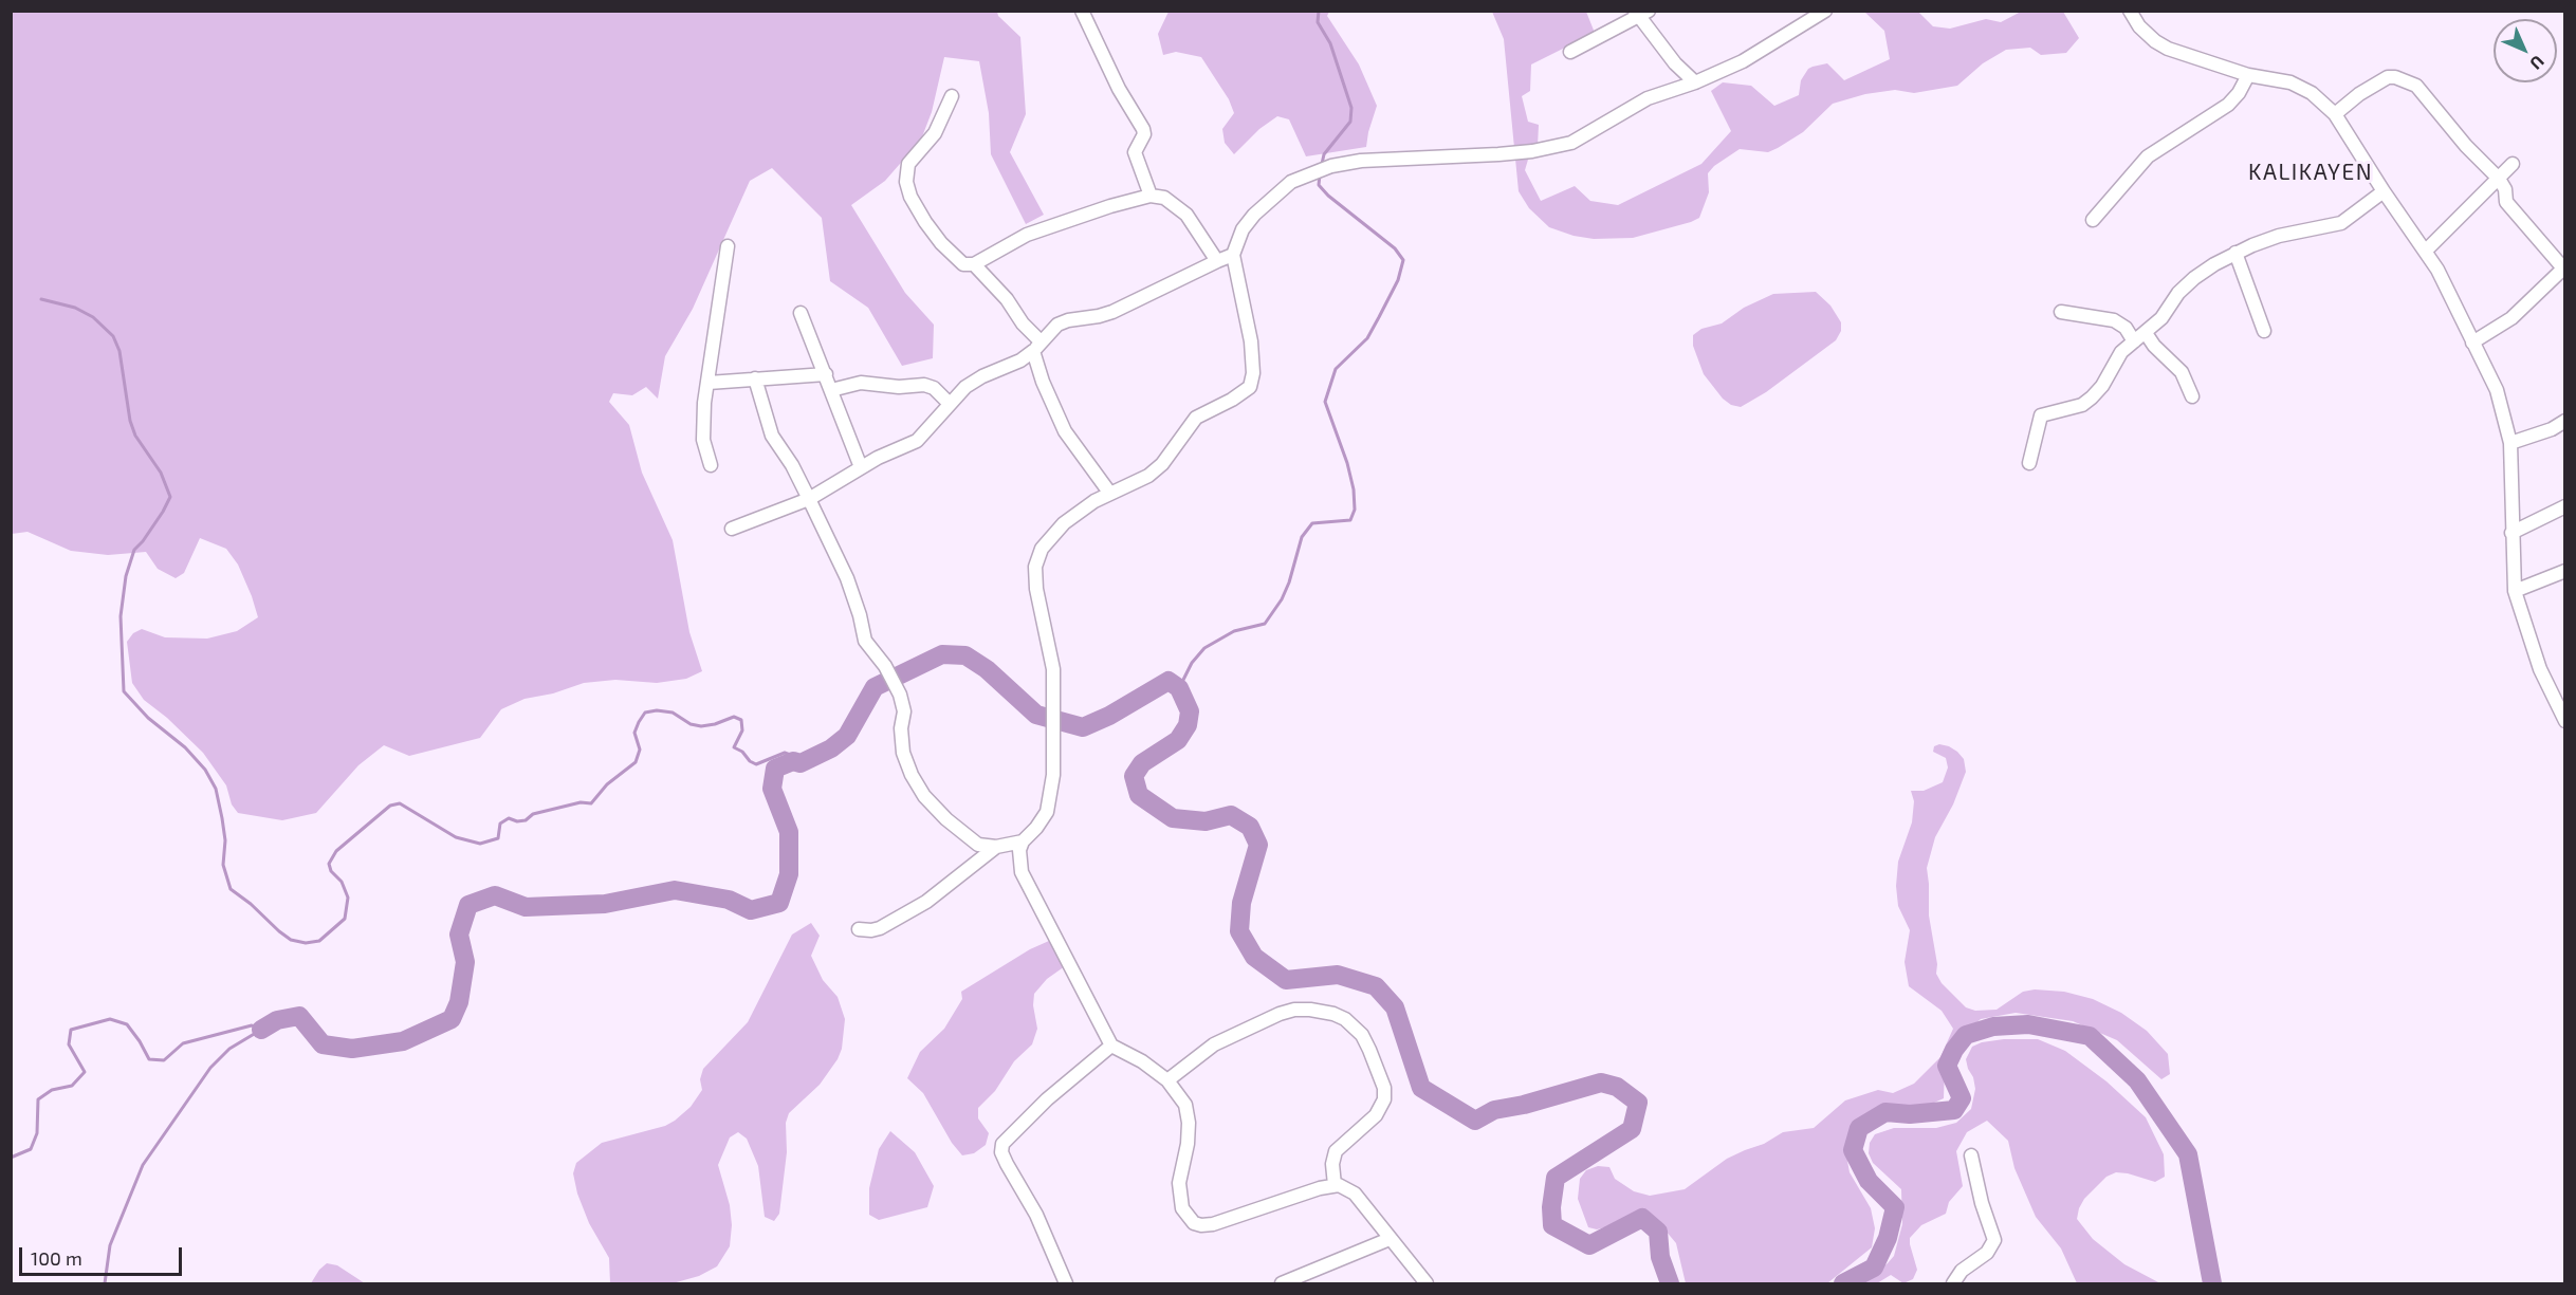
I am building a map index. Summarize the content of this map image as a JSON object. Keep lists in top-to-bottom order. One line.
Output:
{"districts":["KALIKAYEN"],"scale_bar":"100 m","north":"bottom right"}
